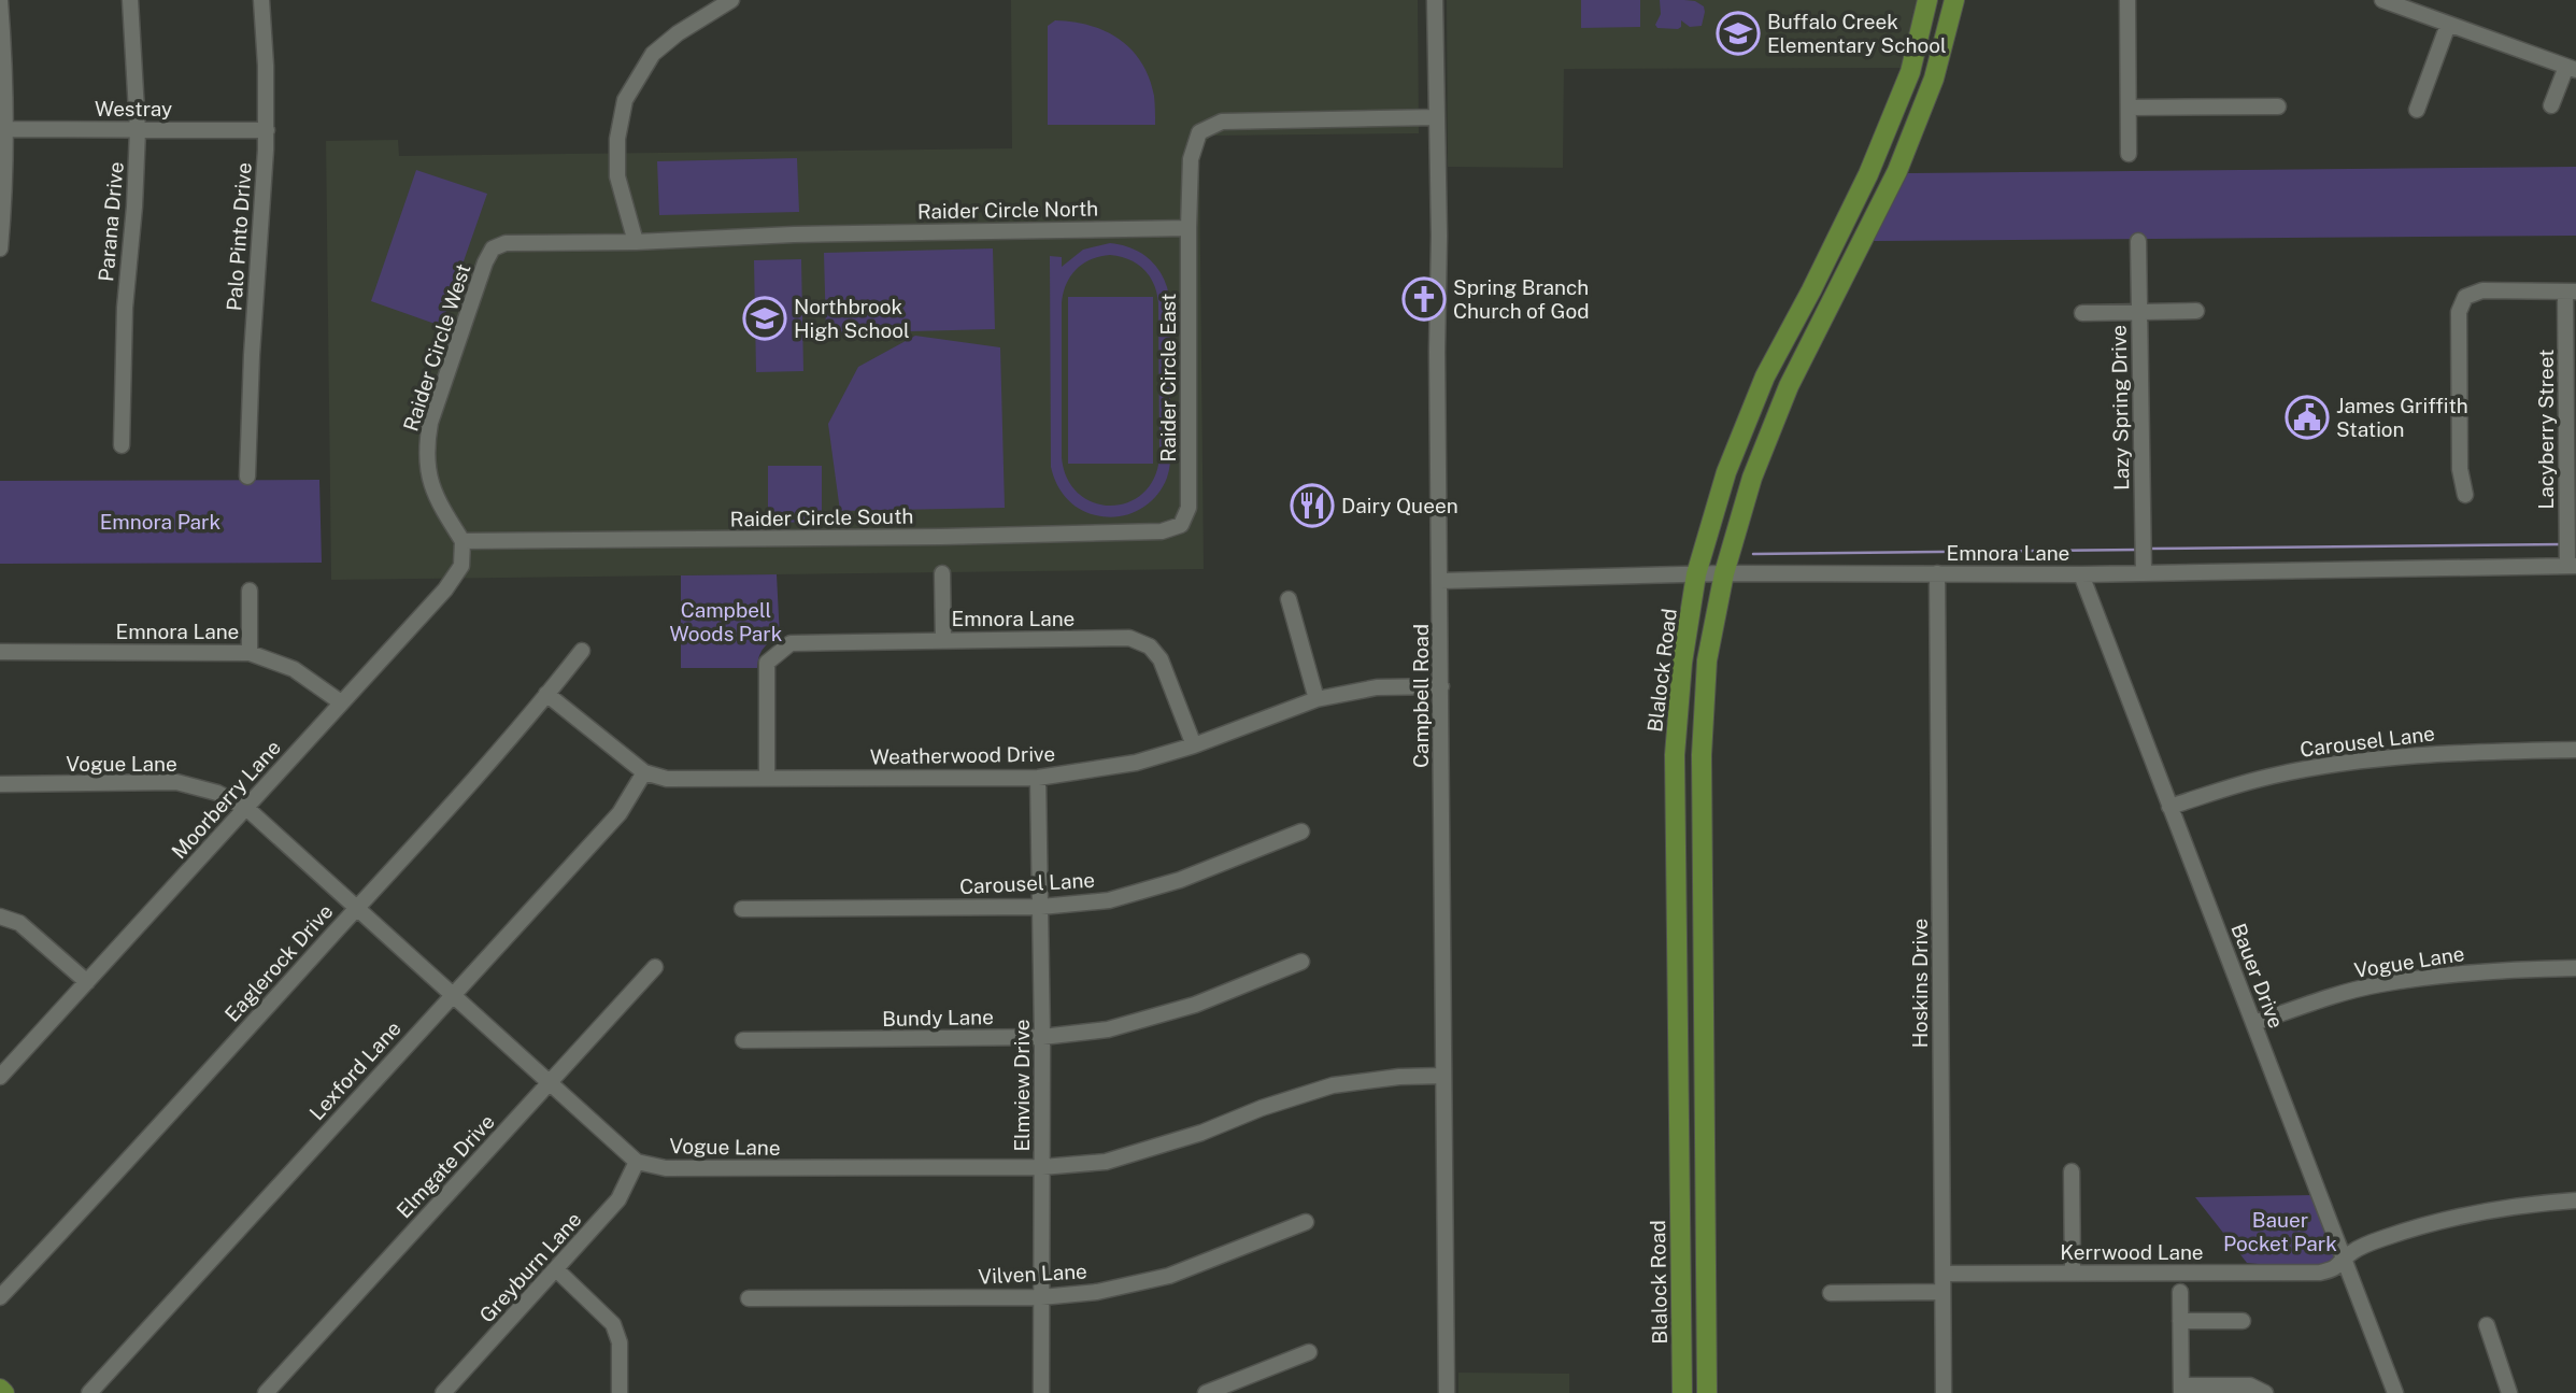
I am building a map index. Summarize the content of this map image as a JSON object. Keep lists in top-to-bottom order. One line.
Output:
{"streets":{"main road":["Blalock Road"],"street":["Westray","Raider Circle North","Parana Drive","Palo Pinto Drive","Raider Circle West","Raider Circle East","Lazy Spring Drive","Lacyberry Street","Raider Circle South","Emnora Lane","Campbell Road","Carousel Lane","Weatherwood Drive","Vogue Lane","Moorberry Lane","Eaglerock Drive","Bauer Drive","Hoskins Drive","Bundy Lane","Lexford Lane","Elmview Drive","Elmgate Drive","Kerrwood Lane","Greyburn Lane","Vilven Lane"]},"crossings":[["Westray","Parana Drive"],["Westray","Palo Pinto Drive"],["Raider Circle North","Raider Circle West"],["Raider Circle North","Raider Circle East"],["Raider Circle West","Raider Circle South"],["Raider Circle West","Moorberry Lane"],["Raider Circle East","Raider Circle South"],["Lazy Spring Drive","Emnora Lane"],["Lacyberry Street","Emnora Lane"],["Raider Circle South","Moorberry Lane"],["Emnora Lane","Blalock Road"],["Emnora Lane","Campbell Road"],["Emnora Lane","Weatherwood Drive"],["Emnora Lane","Moorberry Lane"],["Emnora Lane","Bauer Drive"],["Emnora Lane","Hoskins Drive"],["Campbell Road","Weatherwood Drive"],["Campbell Road","Vogue Lane"],["Carousel Lane","Bauer Drive"],["Carousel Lane","Elmview Drive"],["Weatherwood Drive","Eaglerock Drive"],["Weatherwood Drive","Lexford Lane"],["Weatherwood Drive","Elmview Drive"],["Vogue Lane","Moorberry Lane"],["Vogue Lane","Eaglerock Drive"],["Vogue Lane","Bauer Drive"],["Vogue Lane","Lexford Lane"],["Vogue Lane","Elmview Drive"],["Vogue Lane","Elmgate Drive"],["Vogue Lane","Greyburn Lane"],["Bauer Drive","Kerrwood Lane"],["Hoskins Drive","Kerrwood Lane"],["Bundy Lane","Elmview Drive"],["Elmview Drive","Vilven Lane"]],"parks":["Emnora Park","Campbell Woods Park","Bauer Pocket Park"],"places":{"school or university":["Buffalo Creek Elementary School","Northbrook High School"],"church":["Spring Branch Church of God"],"public building":["James Griffith Station"],"restaurant":["Dairy Queen"]}}
